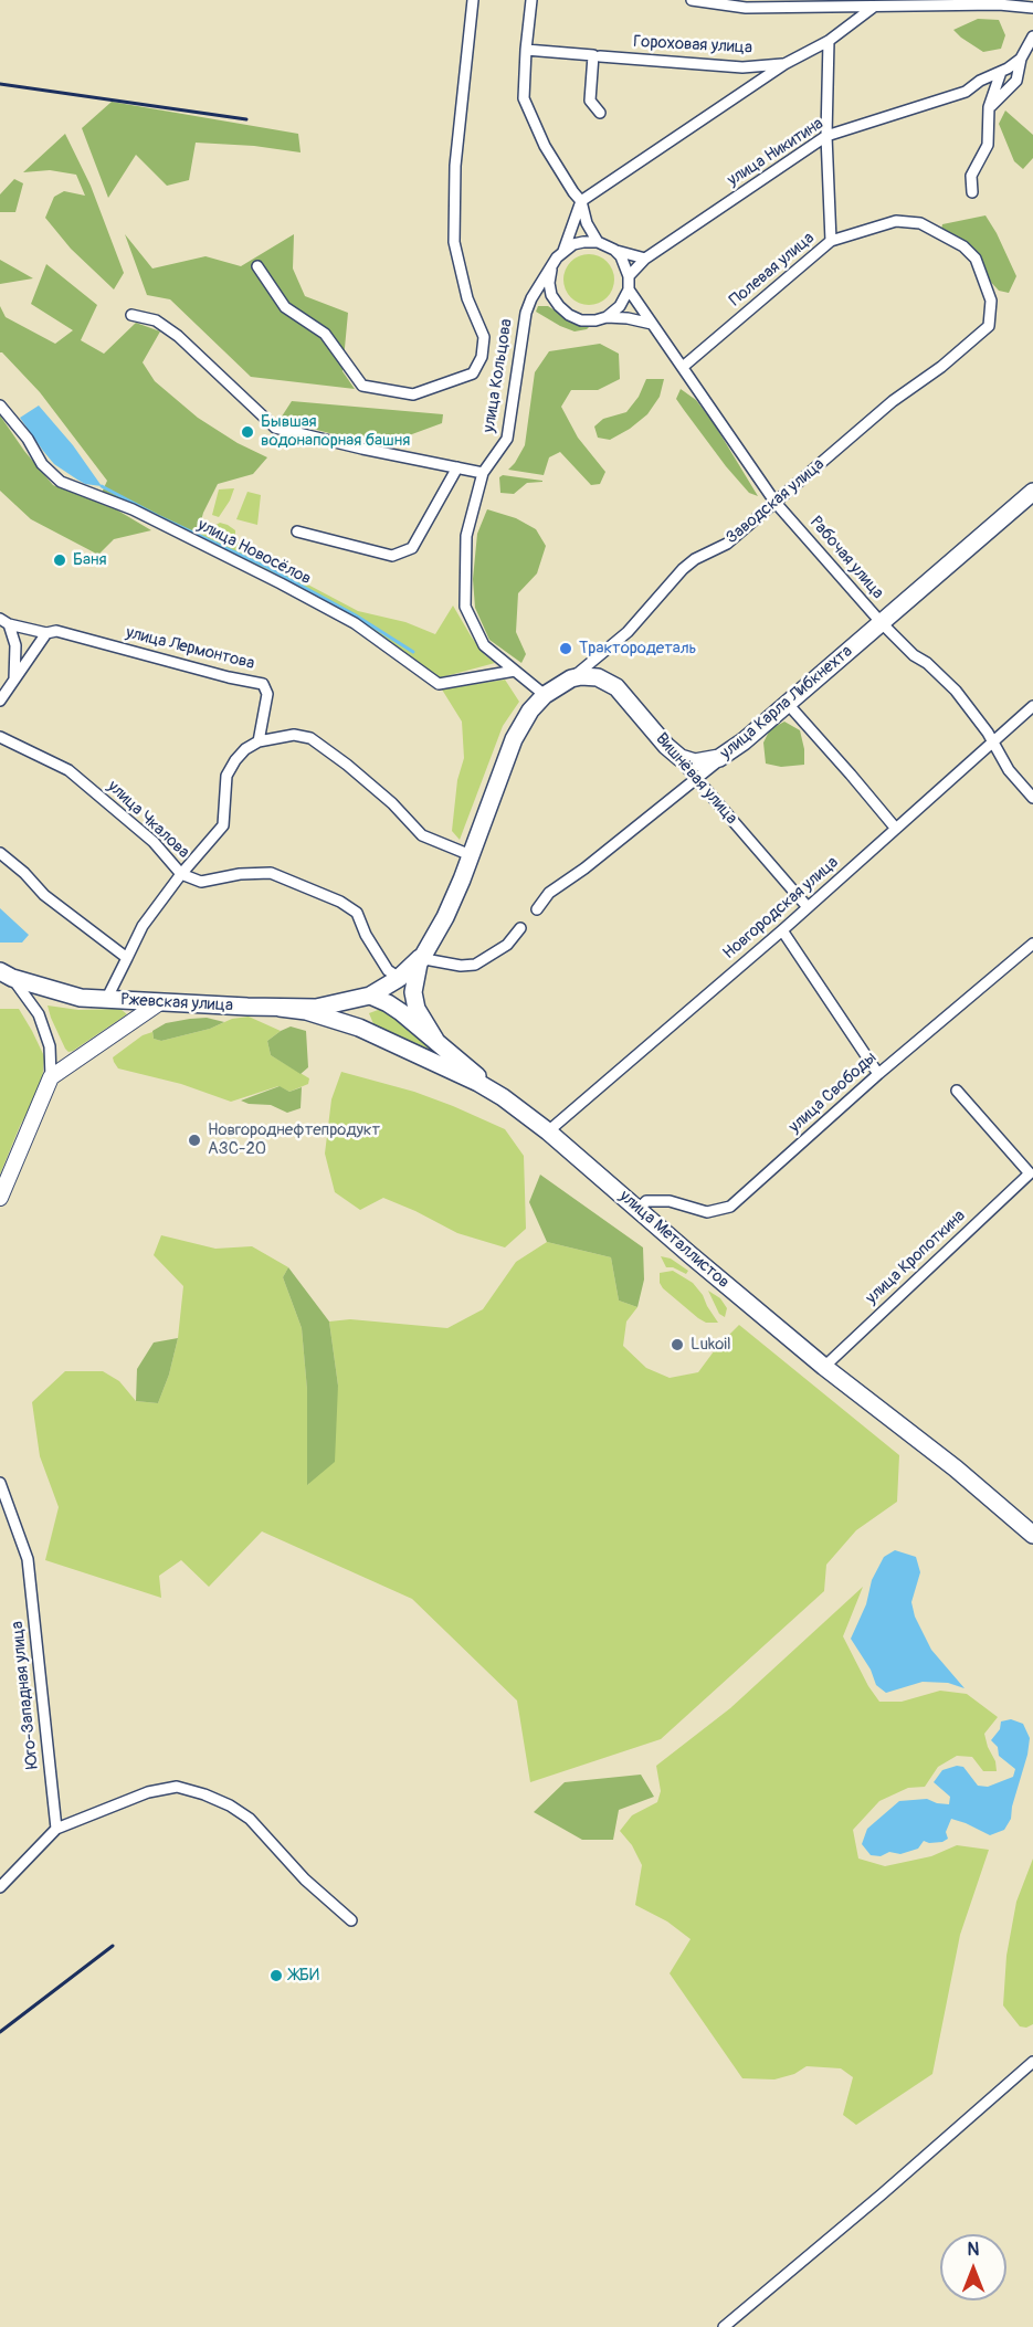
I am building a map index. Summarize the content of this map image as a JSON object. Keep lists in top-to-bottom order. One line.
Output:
{"streets":{"main road":["Заводская улица","улица Карла Либкнехта","Вишнёвая улица","Ржевская улица","улица Металлистов"],"street":["Гороховая улица","улица Никитина","Полевая улица","улица Кольцова","улица Новосёлов","Рабочая улица","улица Лермонтова","улица Чкалова","Новгородская улица","улица Свободы","улица Кропоткина","Юго-Западная улица"]},"crossings":[["улица Никитина","Рабочая улица"],["Полевая улица","Заводская улица"],["Полевая улица","Рабочая улица"],["улица Кольцова","Заводская улица"],["улица Кольцова","улица Новосёлов"],["Заводская улица","Рабочая улица"],["Заводская улица","Вишнёвая улица"],["Заводская улица","улица Чкалова"],["Заводская улица","Ржевская улица"],["Заводская улица","улица Металлистов"],["Рабочая улица","улица Карла Либкнехта"],["Рабочая улица","Новгородская улица"],["улица Лермонтова","Ржевская улица"],["улица Карла Либкнехта","Вишнёвая улица"],["Вишнёвая улица","Новгородская улица"],["улица Чкалова","Ржевская улица"],["Новгородская улица","улица Металлистов"],["Ржевская улица","улица Металлистов"],["улица Свободы","улица Металлистов"],["улица Металлистов","улица Кропоткина"]],"places":["Бывшая водонапорная башня","Баня","Трактородеталь","Новгороднефтепродукт АЗС-20","Lukoil","ЖБИ"],"north":"top"}
